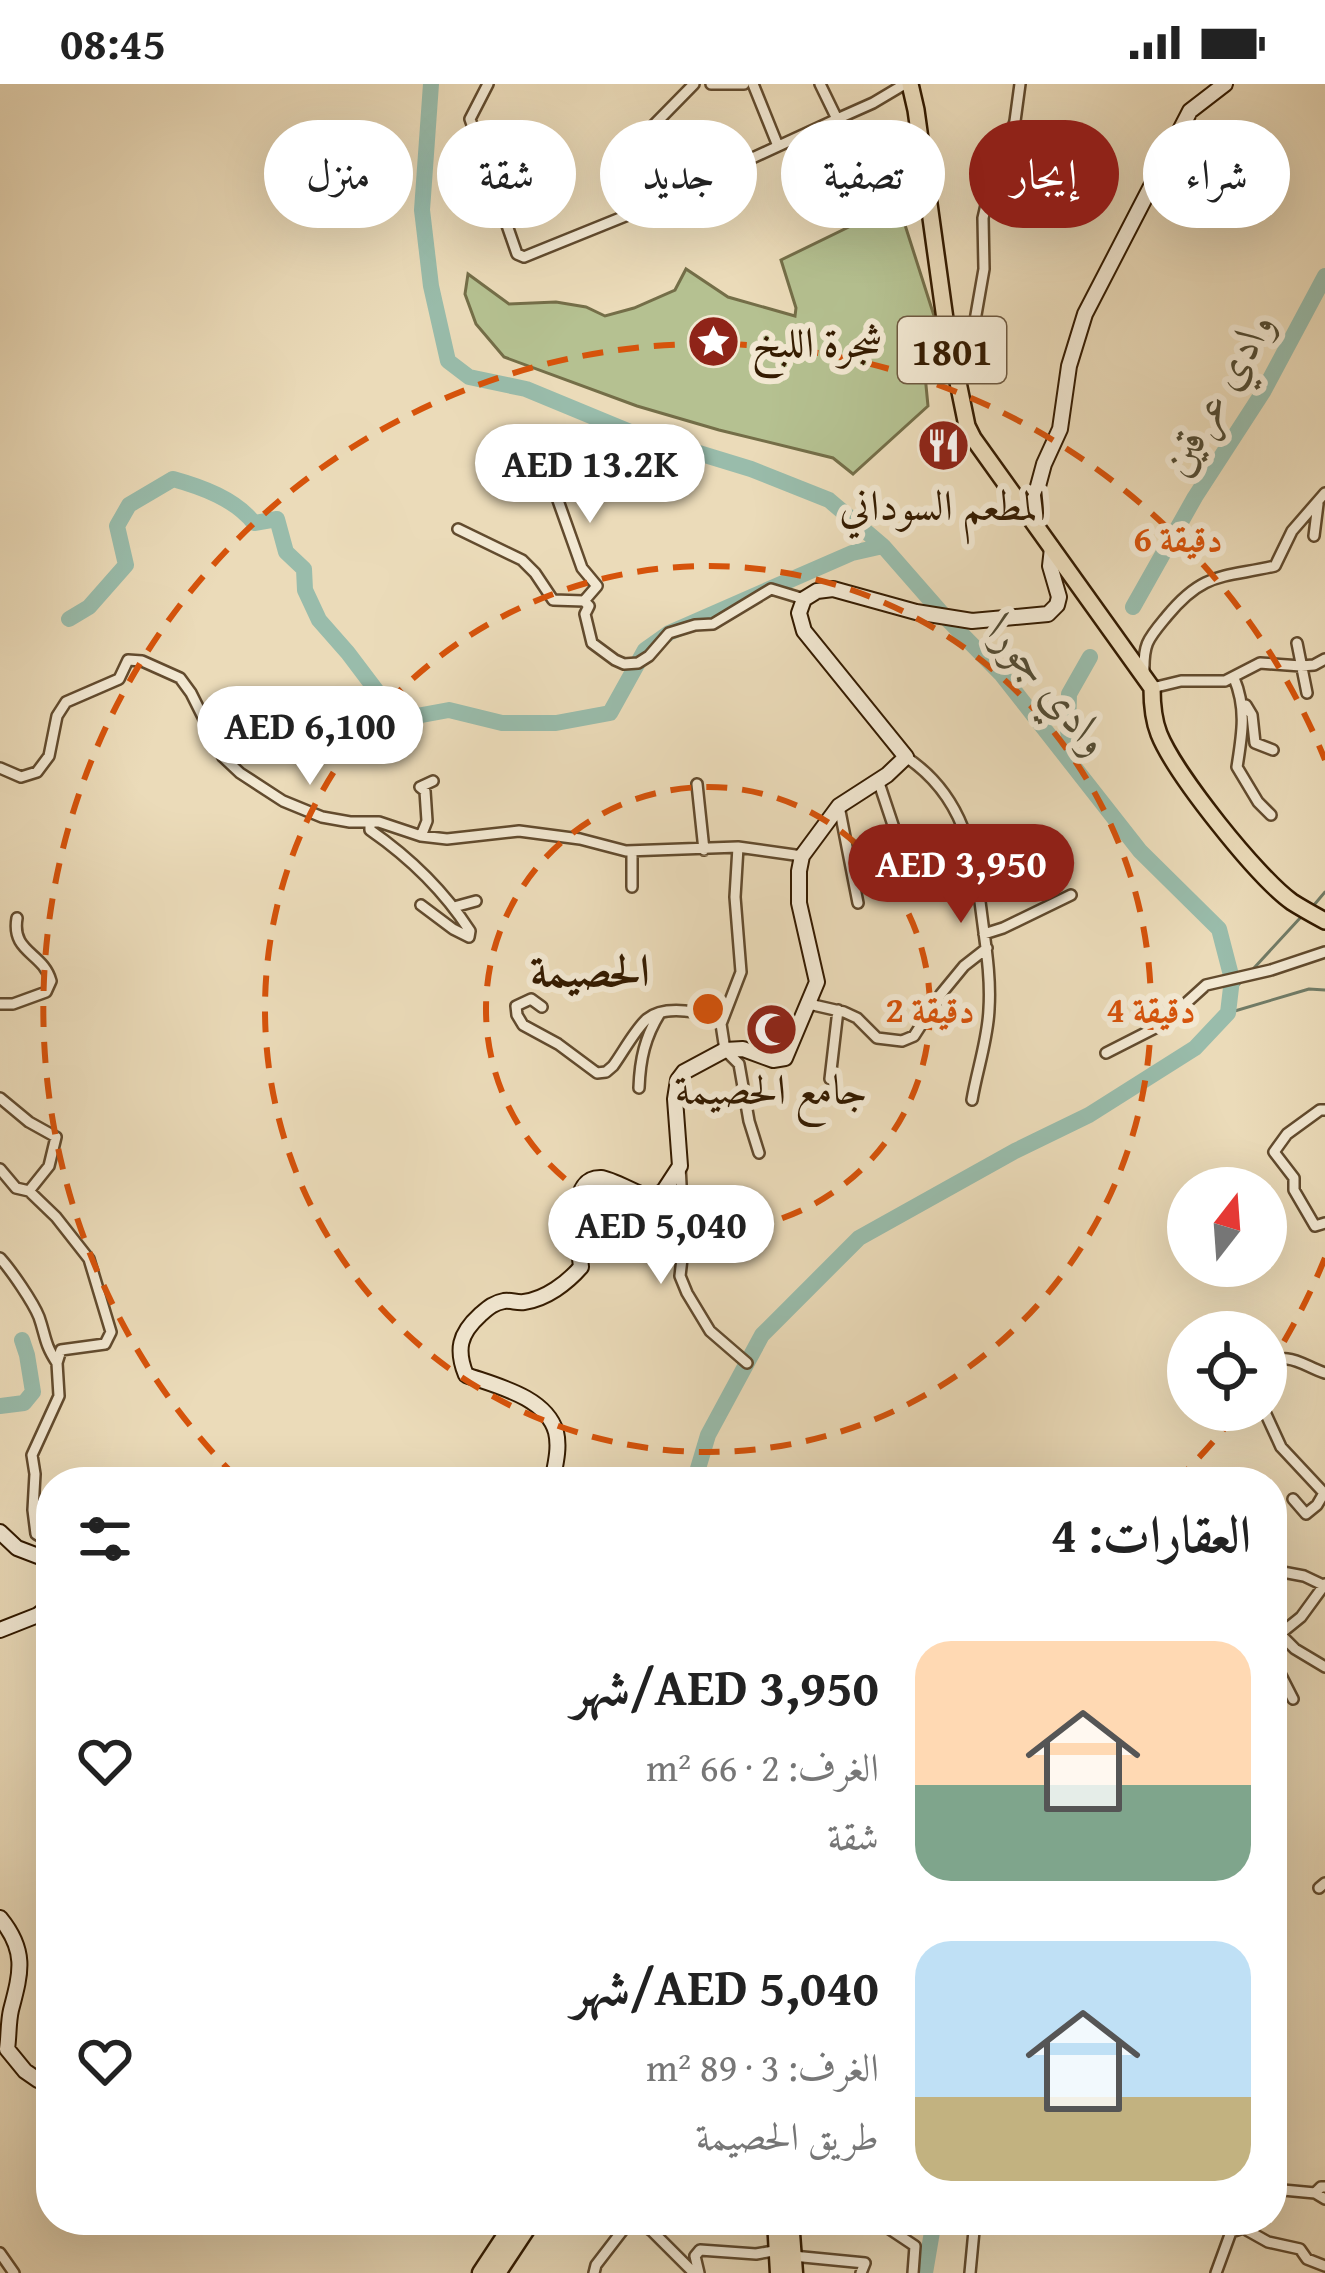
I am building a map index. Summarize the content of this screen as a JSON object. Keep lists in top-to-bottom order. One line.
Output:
{"streets":{"main road":["1801"]},"districts":["الحصيمة"],"water":["وادي عرقين","وادي جورا"],"places":{"place":["شجرة اللبخ"],"restaurant":["المطعم السوداني"],"mosque":["جامع الحصيمة"]},"north":"top","page":{"status":"08:45","chip":["شراء","إيجار","تصفية","جديد","شقة","منزل"],"price":["AED 13.2K","AED 6,100","AED 3,950","AED 5,040"],"heading":"العقارات: 4","list":[{"name":"AED 3,950/شهر","note":"الغرف: 2 · 66 m² · شقة"},{"name":"AED 5,040/شهر","note":"الغرف: 3 · 89 m² · طريق الحصيمة"}]},"rings":["6 دقيقة","2 دقيقة","4 دقيقة"]}
